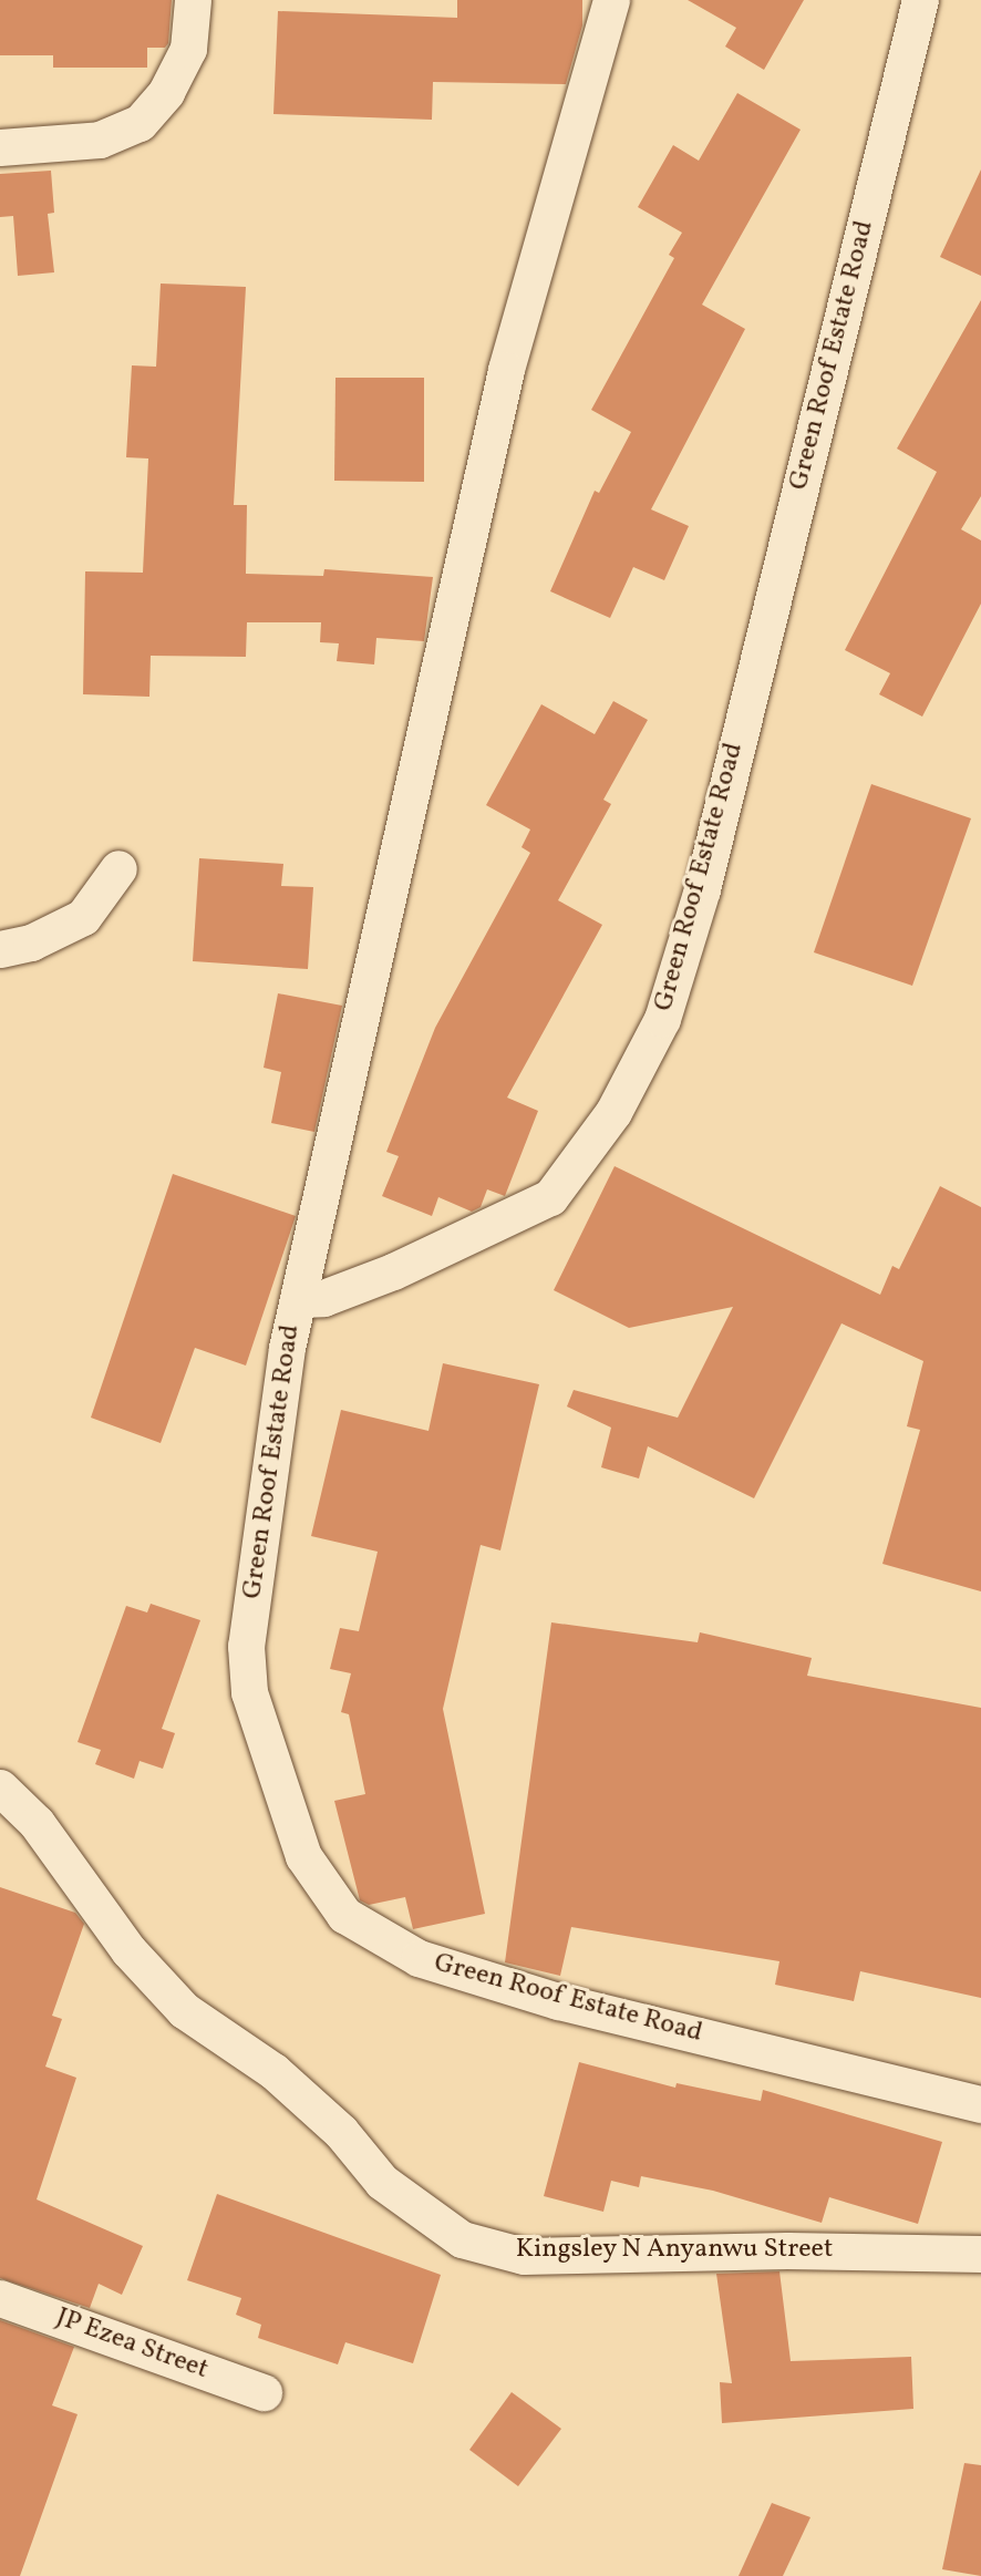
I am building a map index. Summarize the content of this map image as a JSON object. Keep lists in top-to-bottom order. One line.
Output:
{"streets":{"street":["Green Roof Estate Road","Kingsley N Anyanwu Street","JP Ezea Street"]}}
